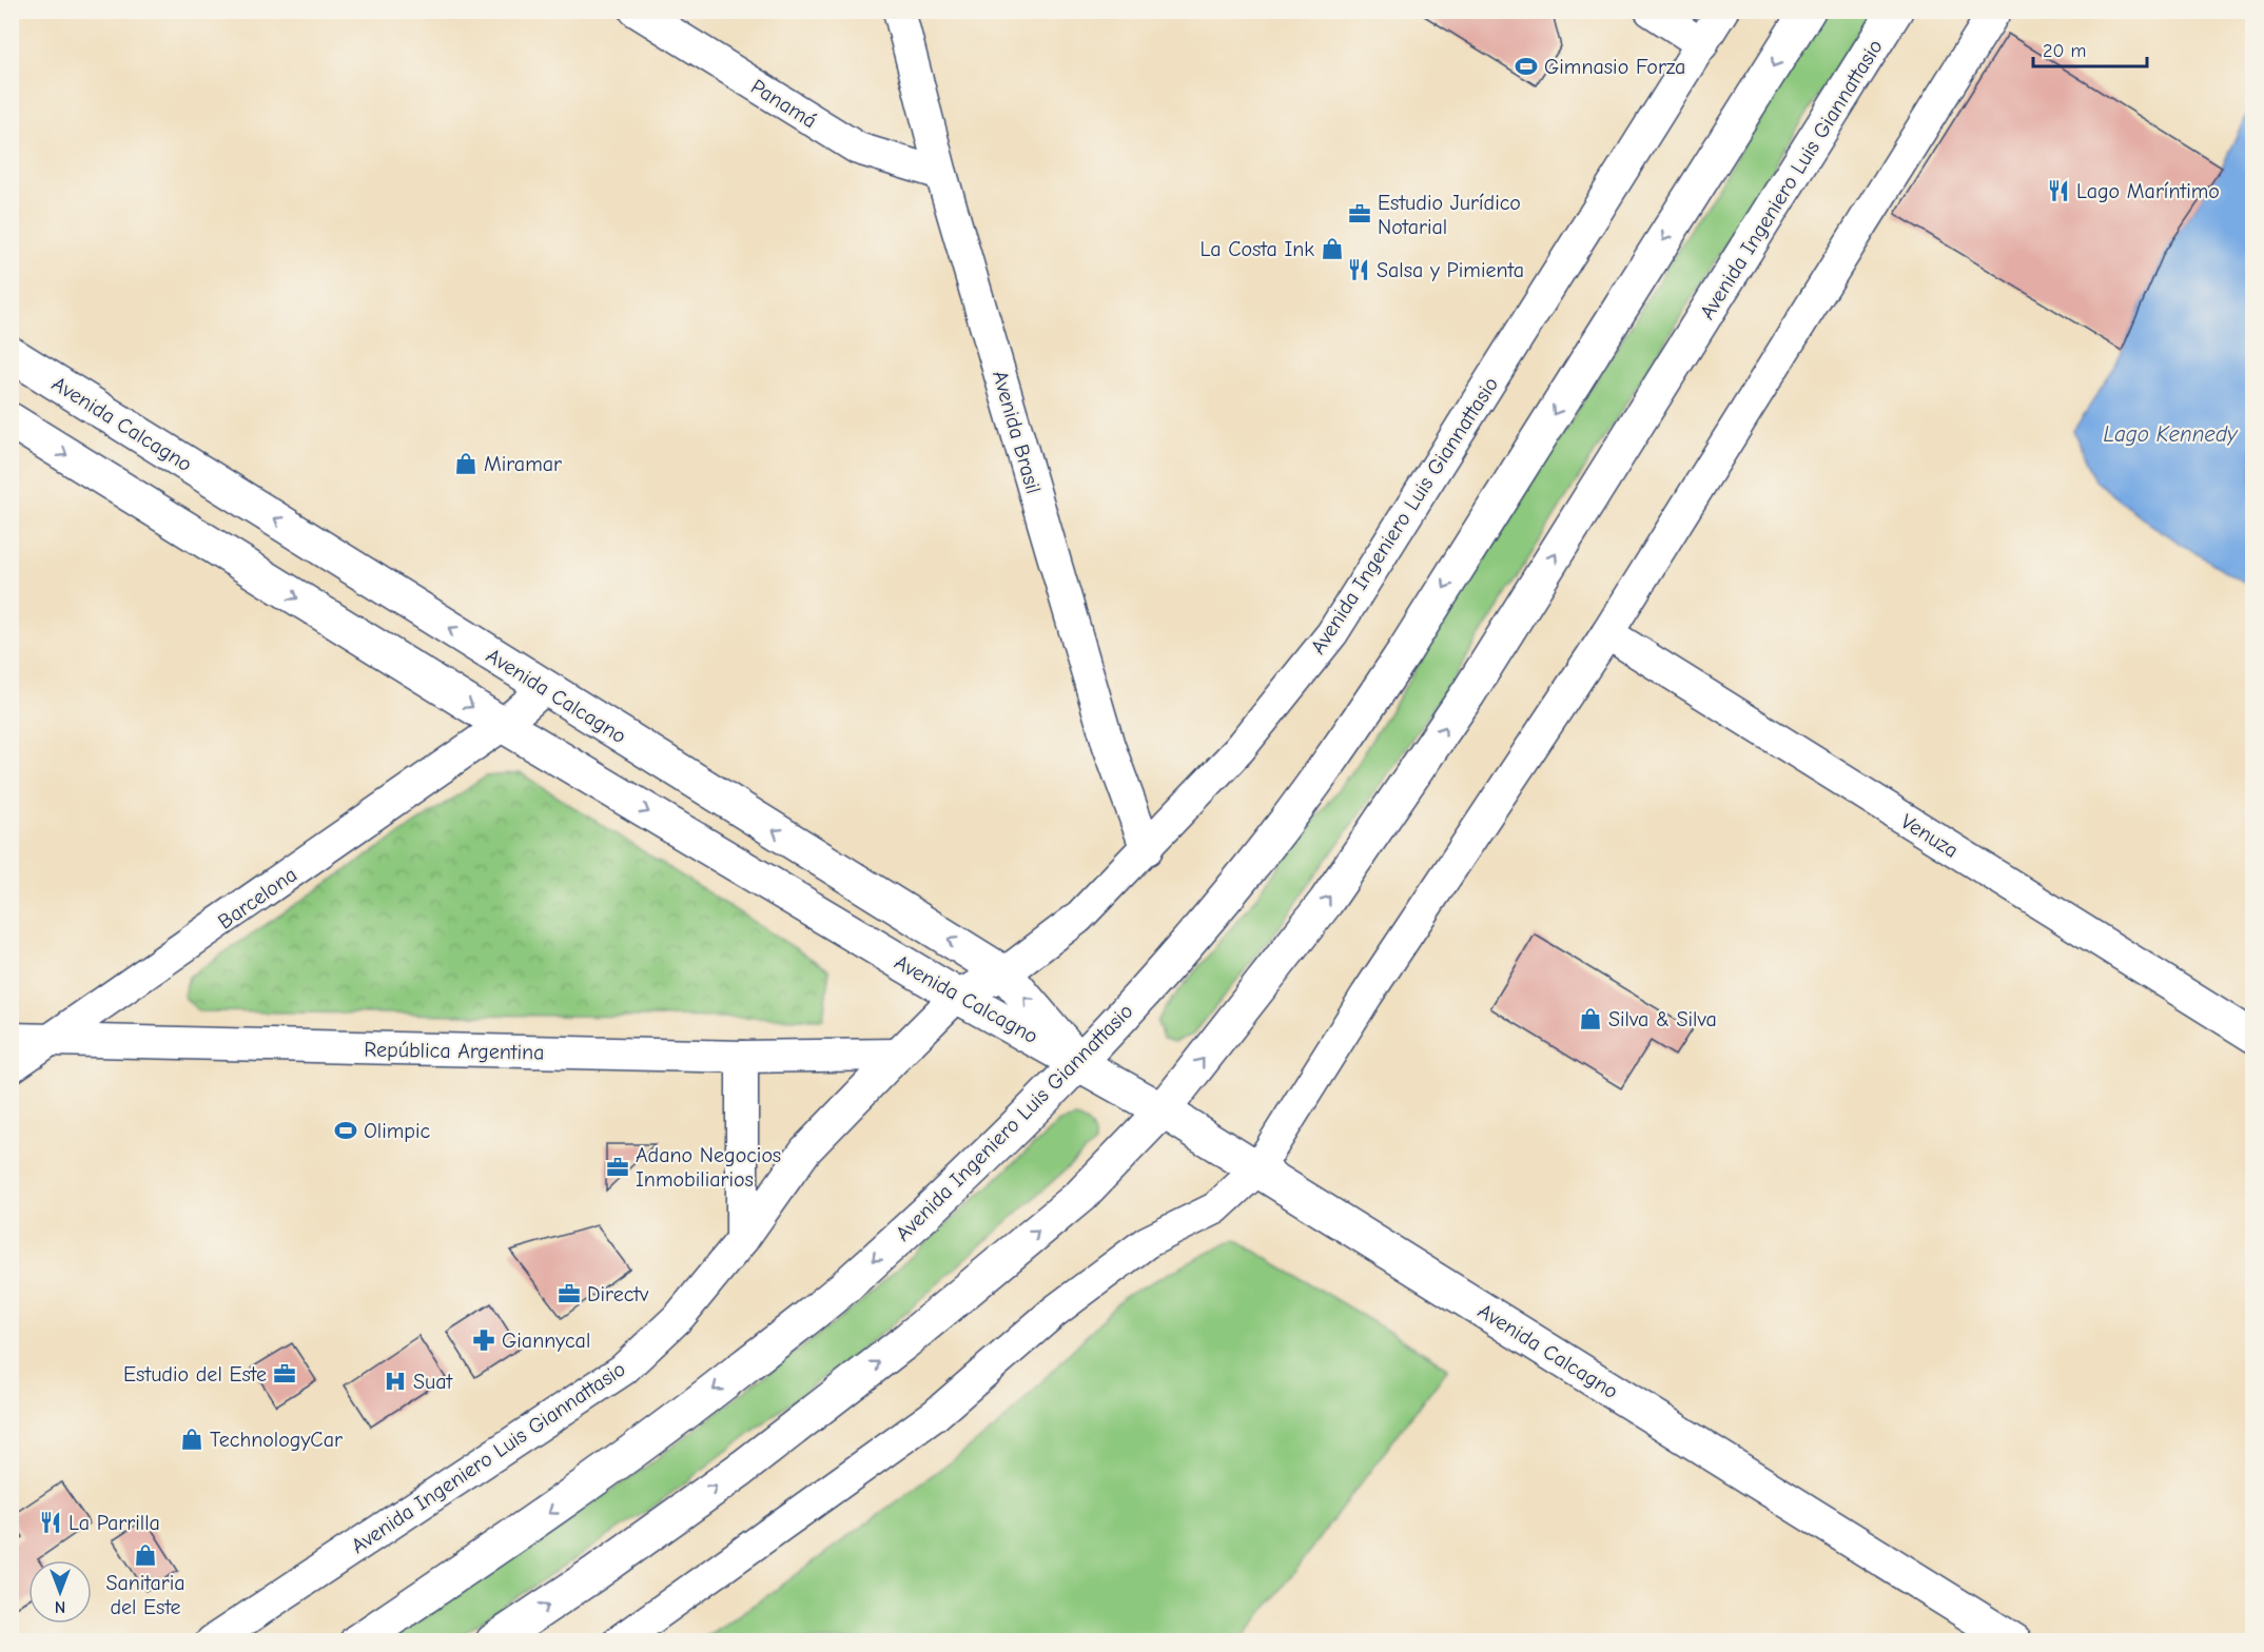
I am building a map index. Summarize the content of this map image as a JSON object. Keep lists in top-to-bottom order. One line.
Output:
{"streets":{"main road":["Avenida Ingeniero Luis Giannattasio","Avenida Calcagno"],"street":["Panamá","Avenida Brasil","Venuza","Barcelona","República Argentina"]},"crossings":[["Panamá","Avenida Brasil"],["Avenida Ingeniero Luis Giannattasio","Avenida Calcagno"],["Avenida Ingeniero Luis Giannattasio","Avenida Brasil"],["Avenida Ingeniero Luis Giannattasio","República Argentina"],["Avenida Calcagno","Barcelona"],["Barcelona","República Argentina"]],"water":["Lago Kennedy"],"places":{"sports":["Gimnasio Forza","Olimpic"],"restaurant":["Lago Maríntimo","Salsa y Pimienta","La Parrilla"],"office":["Estudio Jurídico Notarial","Adano Negocios Inmobiliarios","Directv","Estudio del Este"],"shop":["La Costa Ink","Miramar","Silva & Silva","TechnologyCar","Sanitaria del Este"],"pharmacy":["Giannycal"],"hospital":["Suat"]},"scale_bar":"20 m","north":"bottom"}
